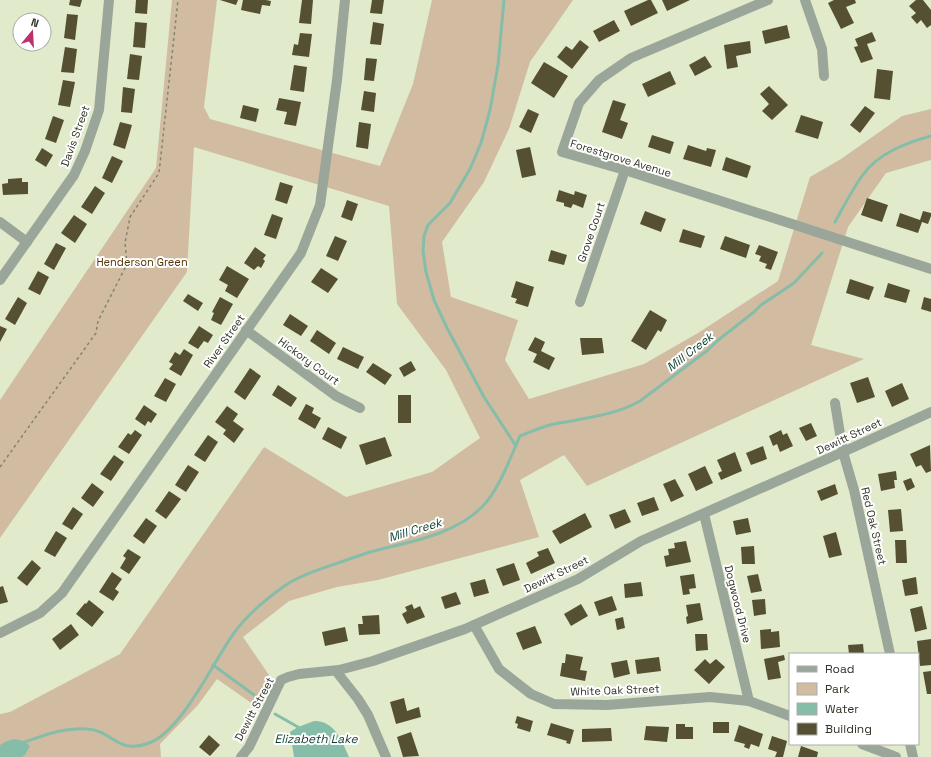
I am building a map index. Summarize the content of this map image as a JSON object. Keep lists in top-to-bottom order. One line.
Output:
{"streets":{"street":["Davis Street","Forestgrove Avenue","Grove Court","River Street","Hickory Court","Dewitt Street","Red Oak Street","Dogwood Drive","White Oak Street"]},"crossings":[["Forestgrove Avenue","Grove Court"],["River Street","Hickory Court"],["Dewitt Street","Red Oak Street"],["Dewitt Street","Dogwood Drive"],["Dewitt Street","White Oak Street"],["Dogwood Drive","White Oak Street"]],"water":["Mill Creek","Elizabeth Lake"],"parks":["Henderson Green"],"legend":["Road","Park","Water","Building"],"north":"top"}
